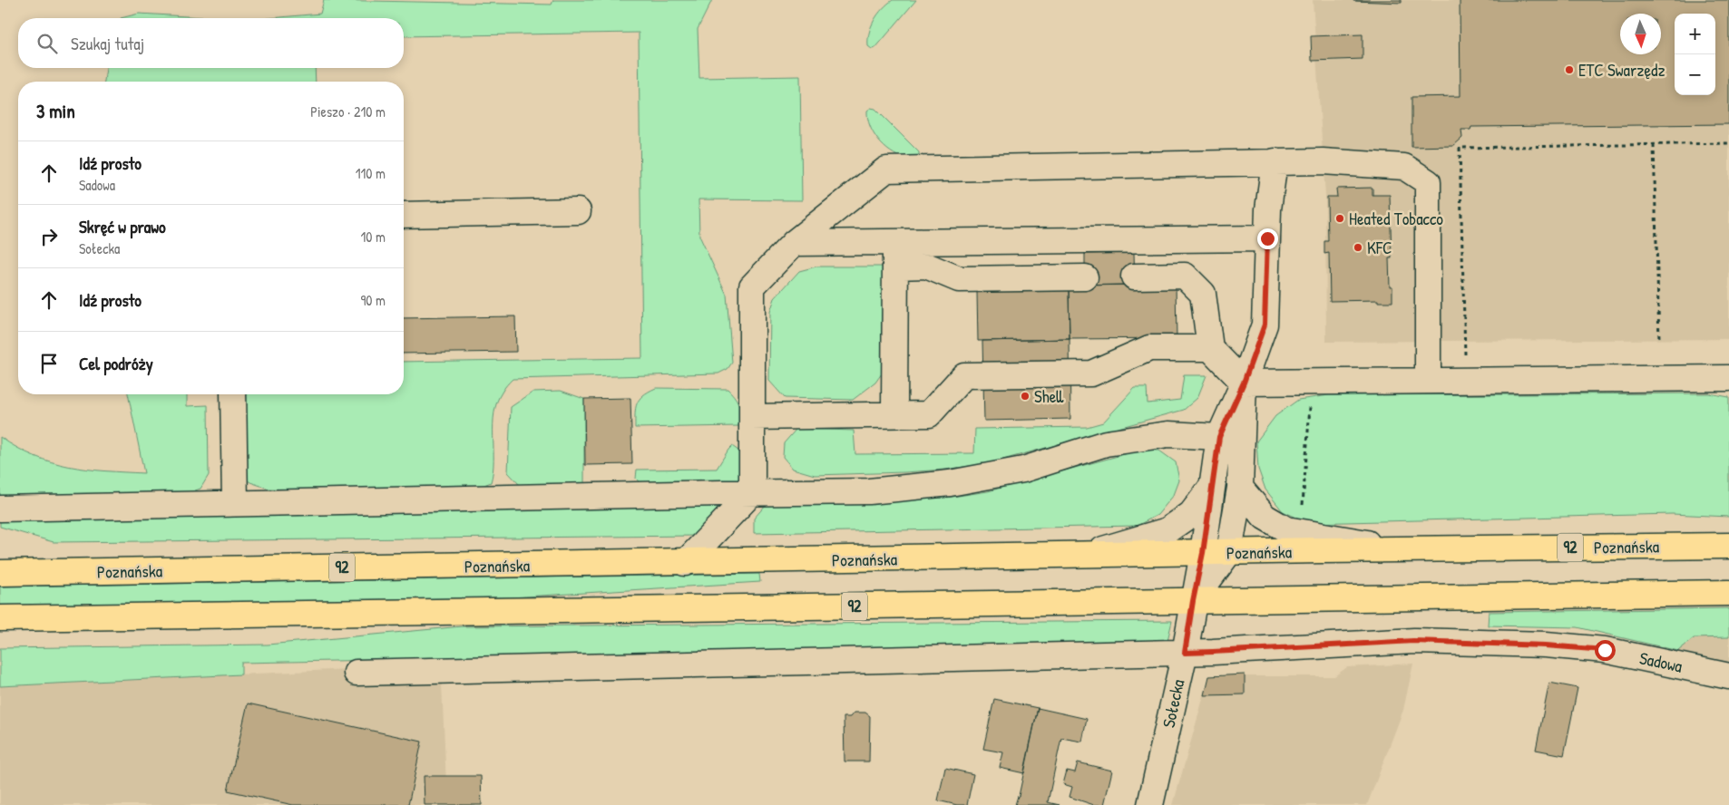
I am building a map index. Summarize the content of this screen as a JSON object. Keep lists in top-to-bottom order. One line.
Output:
{"streets":{"main road":["Poznańska","92"],"street":["Sadowa","Sołecka"]},"crossings":[["Poznańska","Sołecka"],["92","Sołecka"],["Sadowa","Sołecka"]],"places":["ETC Swarzędz","Heated Tobacco","KFC","Shell"],"north":"bottom","page":{"map_buttons":["+","−"],"search":"Szukaj tutaj","heading":["3 min","Pieszo · 210 m"],"list":[["Idź prosto","Sadowa","110 m"],["Skręć w prawo","Sołecka","10 m"],["Idź prosto","90 m"],"Cel podróży"]}}
